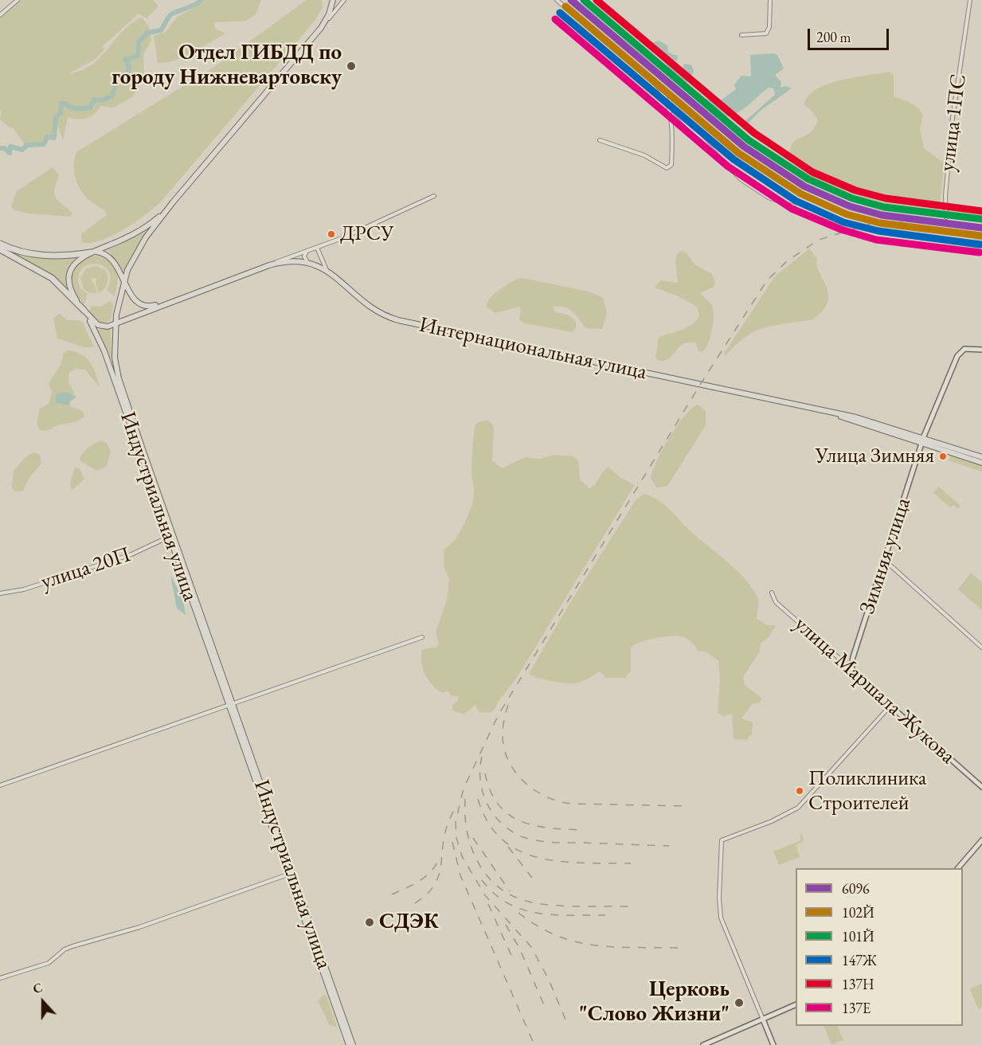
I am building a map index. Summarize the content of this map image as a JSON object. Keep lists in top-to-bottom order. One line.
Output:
{"streets":{"main road":["Интернациональная улица","Индустриальная улица","Зимняя улица","улица Маршала Жукова"],"street":["улица 1ПС","улица 20П"]},"crossings":[["Интернациональная улица","Зимняя улица"],["Индустриальная улица","улица 20П"],["Зимняя улица","улица Маршала Жукова"]],"places":["Отдел ГИБДД по городу Нижневартовску","ДРСУ","Улица Зимняя","Поликлиника Строителей","СДЭК","Церковь \"Слово Жизни\""],"lines":["transit line 6096","transit line 101Й","transit line 137Н","transit line 102Й","transit line 147Ж","transit line 137Е"],"legend":["6096","102Й","101Й","147Ж","137Н","137Е"],"scale_bar":"200 m","north":"top"}
